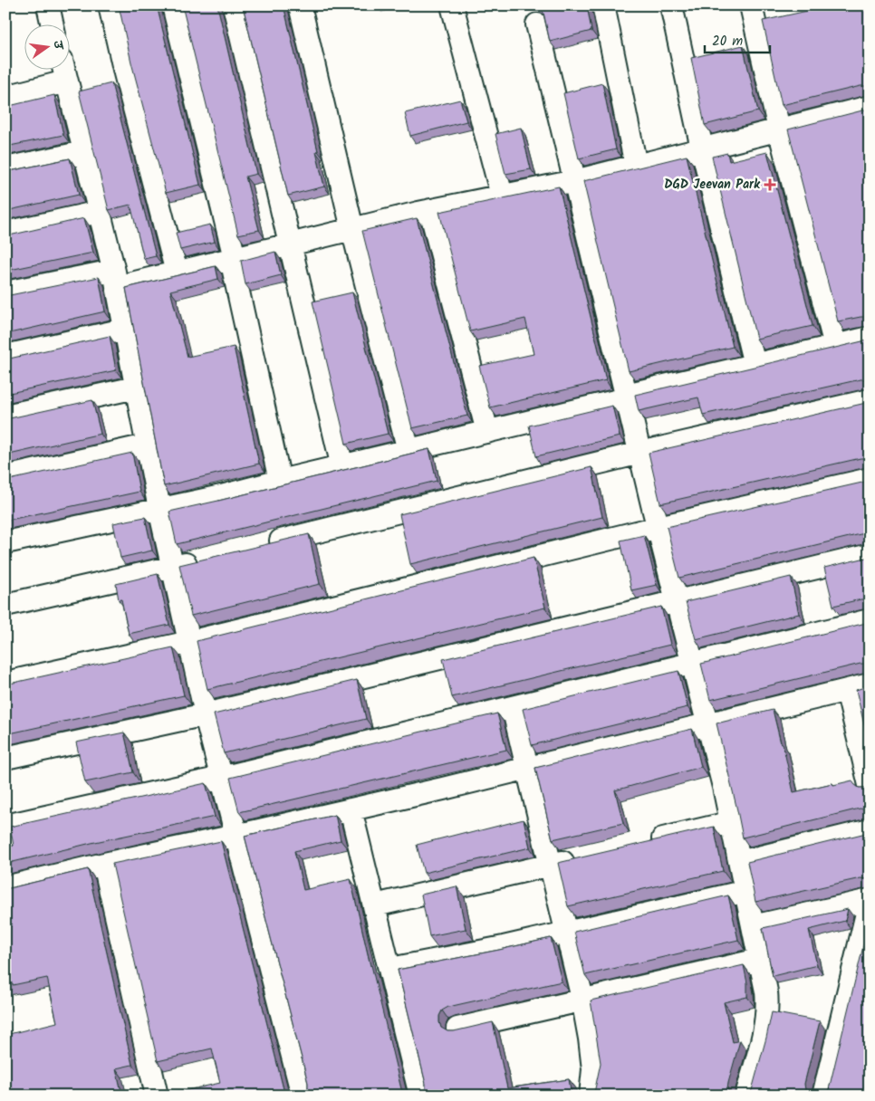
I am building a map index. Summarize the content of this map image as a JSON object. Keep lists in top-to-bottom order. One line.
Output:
{"places":{"health":["DGD Jeevan Park"]},"scale_bar":"20 m","north":"right"}
